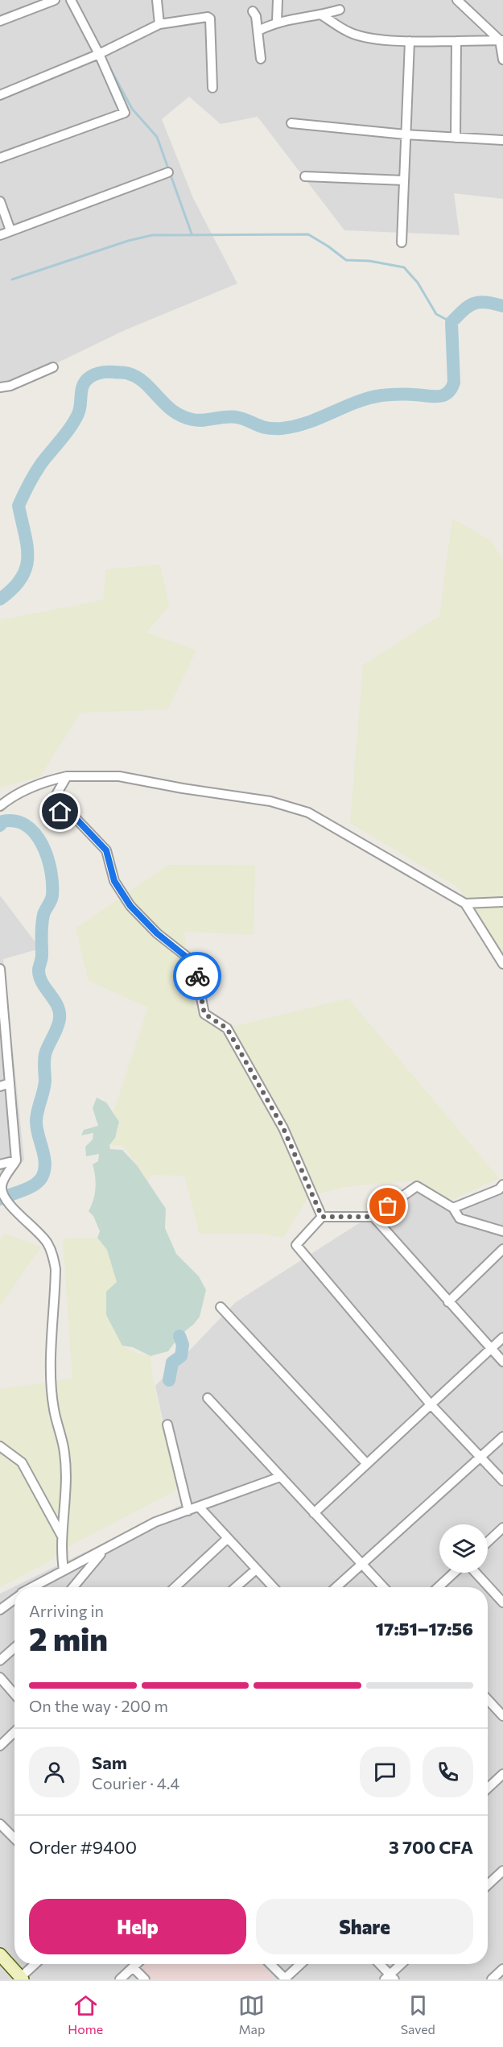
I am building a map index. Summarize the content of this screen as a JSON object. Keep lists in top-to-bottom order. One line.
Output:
{"page":{"heading":["2 min","Arriving in","17:51–17:56"],"panel":["Sam","Courier · 4.4","Order #9400","3 700 CFA"],"bar":"On the way · 200 m","buttons":["Help","Share"],"tabs":["Home","Map","Saved"]}}
